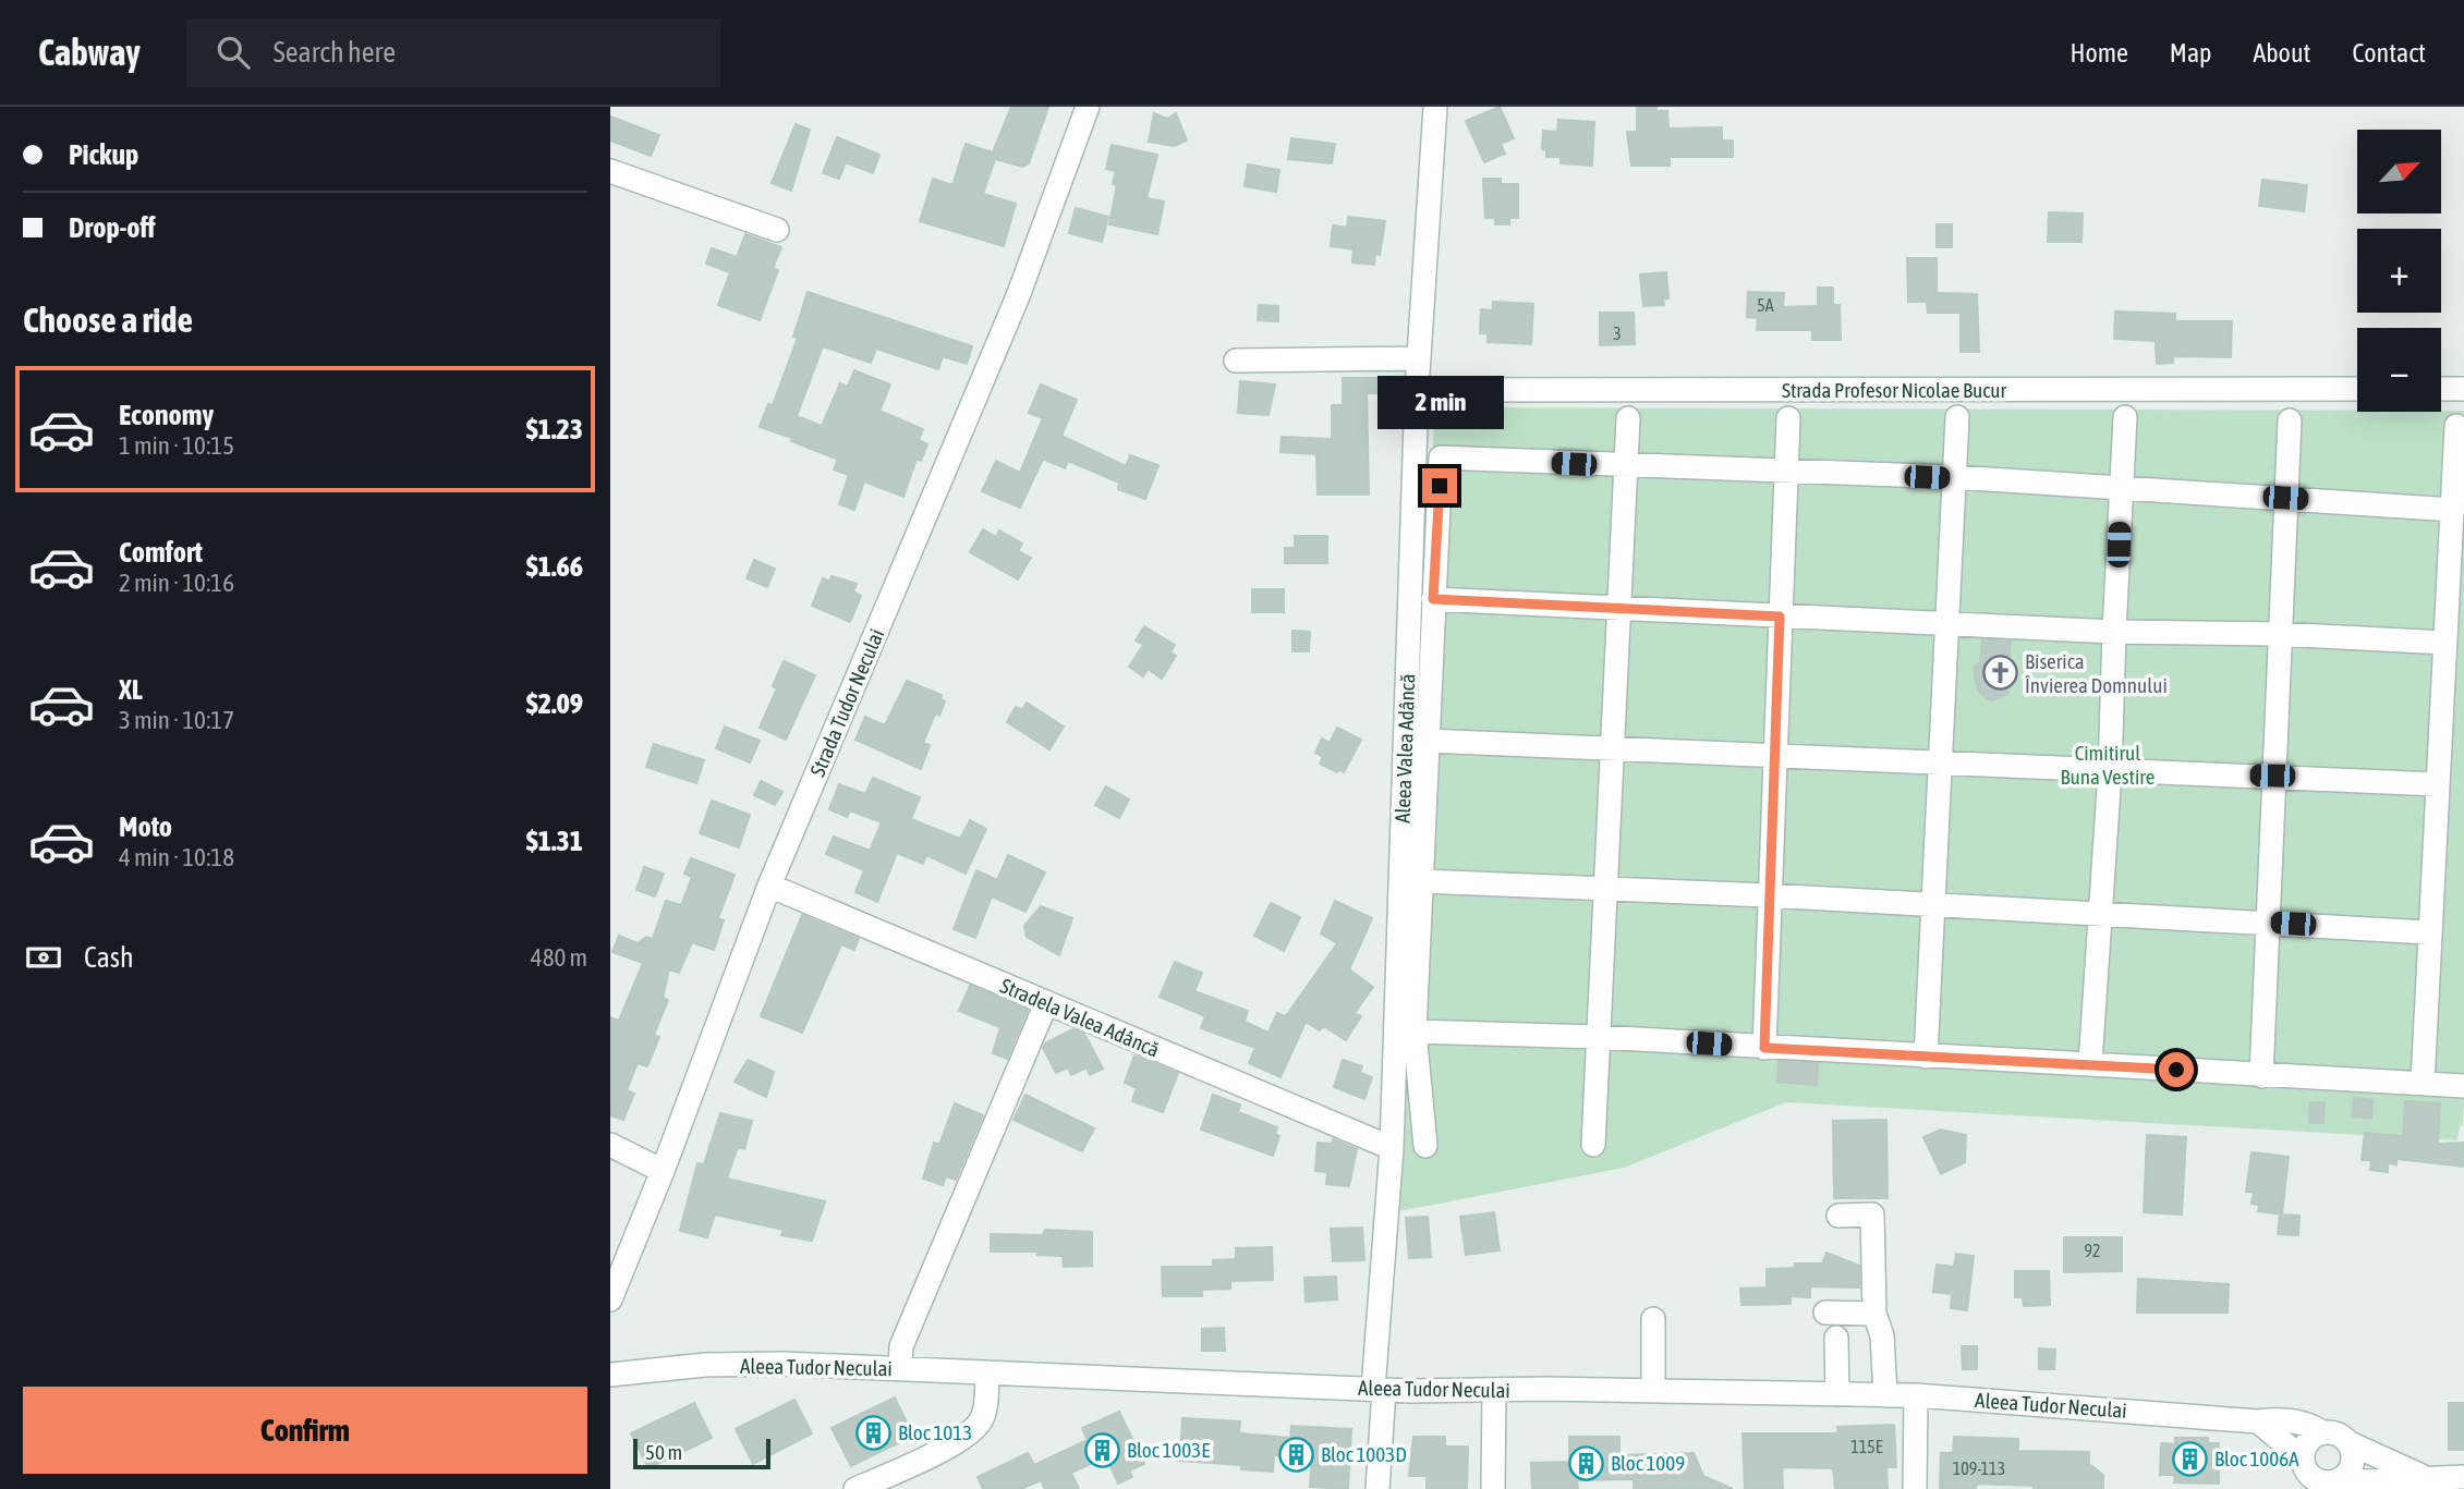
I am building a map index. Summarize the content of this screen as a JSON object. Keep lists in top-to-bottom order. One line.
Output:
{"streets":{"street":["Strada Profesor Nicolae Bucur","Strada Tudor Neculai","Aleea Valea Adâncă","Stradela Valea Adâncă","Aleea Tudor Neculai"]},"crossings":[["Strada Profesor Nicolae Bucur","Aleea Valea Adâncă"],["Strada Tudor Neculai","Stradela Valea Adâncă"],["Aleea Valea Adâncă","Stradela Valea Adâncă"],["Aleea Valea Adâncă","Aleea Tudor Neculai"]],"parks":["Cimitirul Buna Vestire"],"places":{"church":["Biserica Învierea Domnului"],"building":["Bloc 1013","Bloc 1003E","Bloc 1003D","Bloc 1006A","Bloc 1009"]},"house_numbers":["5A","3","92","115E","109-113"],"scale_bar":"50 m","north":"top right","page":{"header":"Cabway","search":"Search here","nav":["Home","Map","About","Contact"],"banner":["Pickup","Drop-off"],"map_buttons":["+","−"],"heading":"Choose a ride","list":[{"name":"Economy","note":"1 min · 10:15","value":"$1.23"},{"name":"Comfort","note":"2 min · 10:16","value":"$1.66"},{"name":"XL","note":"3 min · 10:17","value":"$2.09"},{"name":"Moto","note":"4 min · 10:18","value":"$1.31"}],"bubble":"2 min","pay":["Cash","480 m"],"buttons":"Confirm","scale":"50 m"}}
